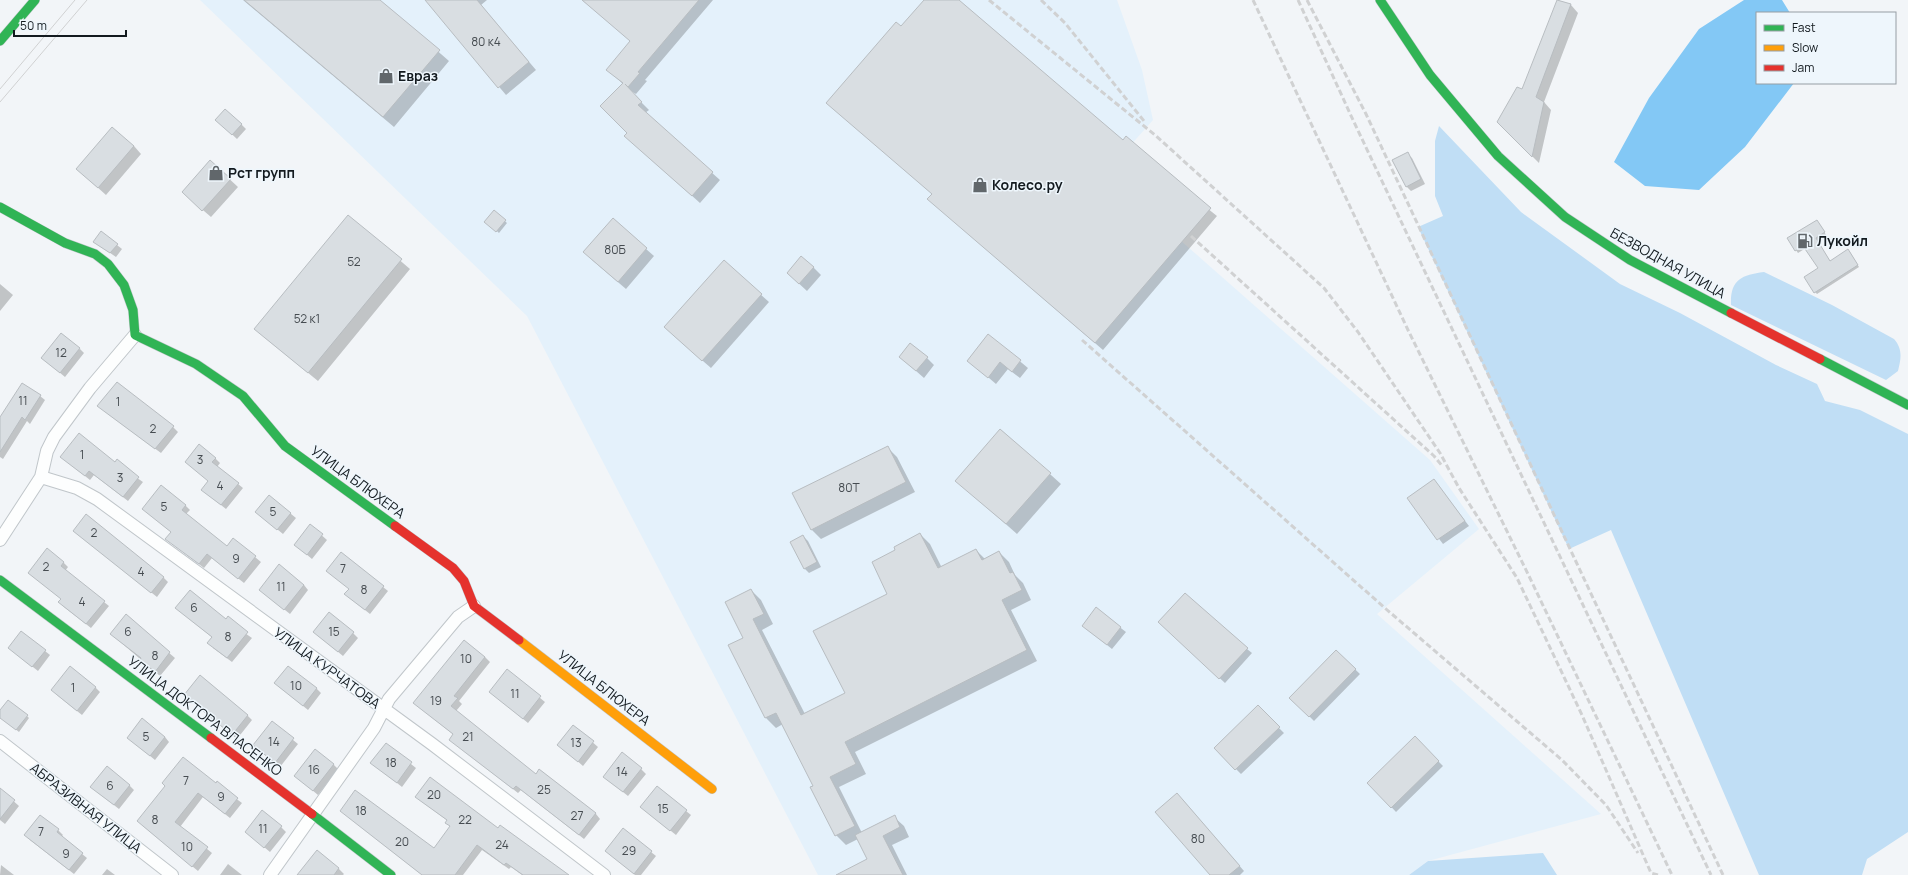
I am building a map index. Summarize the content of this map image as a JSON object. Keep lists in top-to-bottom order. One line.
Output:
{"streets":{"street":["БЕЗВОДНАЯ УЛИЦА","УЛИЦА БЛЮХЕРА","УЛИЦА КУРЧАТОВА","УЛИЦА ДОКТОРА ВЛАСЕНКО","АБРАЗИВНАЯ УЛИЦА"]},"places":{"shop":["Евраз","Рст групп","Колесо.ру"],"fuel station":["Лукойл"]},"house_numbers":["80 к4","80Б","52","52 к1","12","11","1","2","1","3","3","4","80Т","5","5","2","9","2","7","4","11","8","4","6","6","15","8","8","10","10","1","11","19","5","21","14","13","18","16","14","7","6","25","20","9","15","18","27","8","22","11","7","80","20","24","10","29","9"],"legend":["Fast","Slow","Jam"],"scale_bar":"50 m"}
